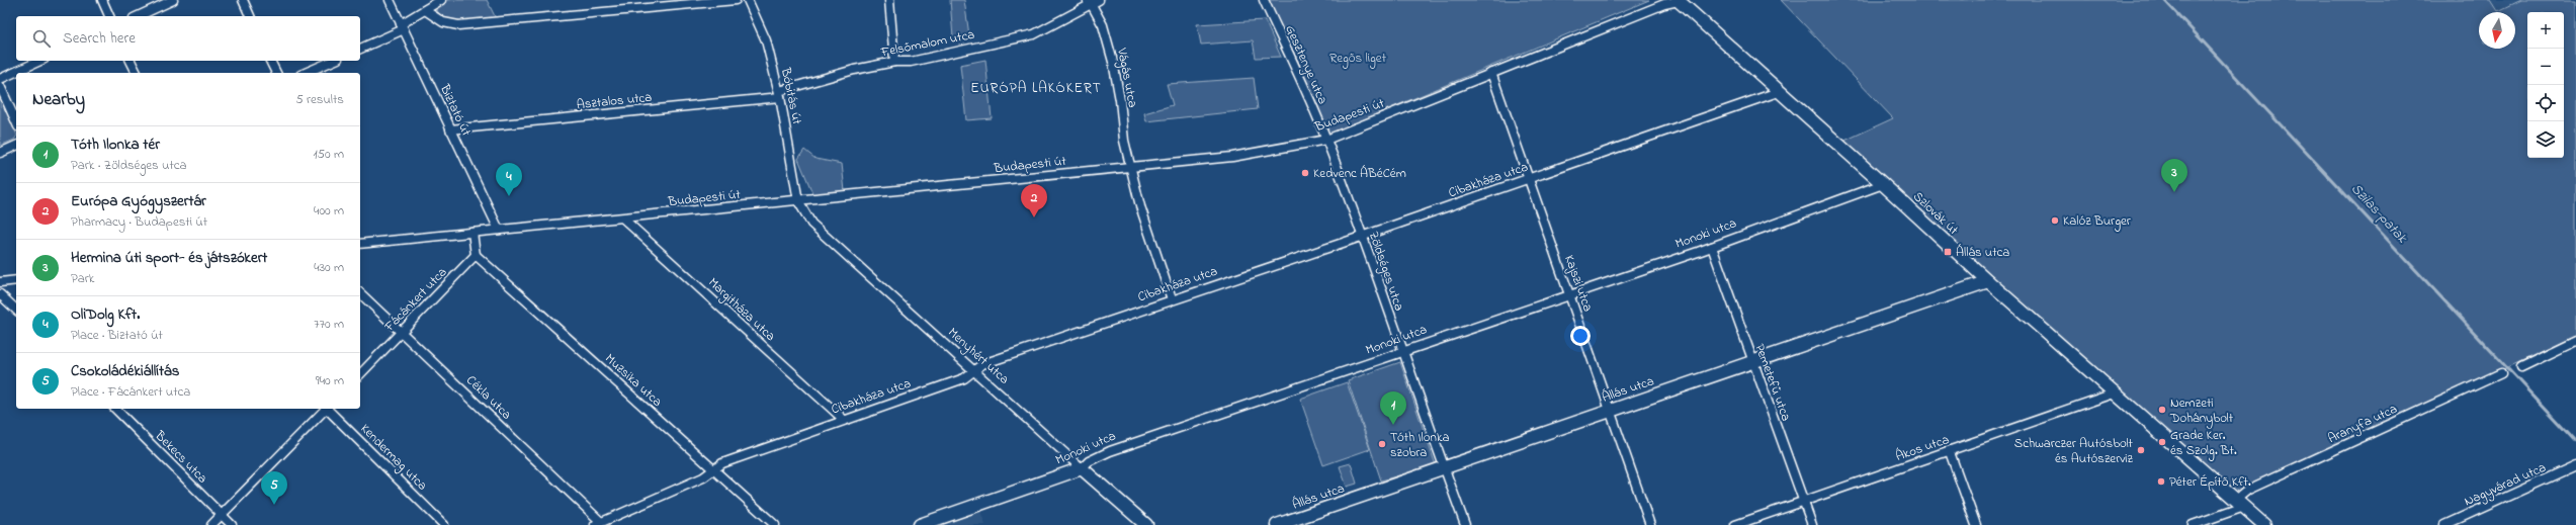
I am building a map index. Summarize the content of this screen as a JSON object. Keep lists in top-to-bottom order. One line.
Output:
{"streets":{"street":["Felsőmalom utca","Gesztenye utca","Vágás utca","Bóbitás út","Asztalos utca","Biztató út","Budapesti út","Cibakháza utca","Szlovák út","Monoki utca","Zöldséges utca","Kajszi utca","Fácánkert utca","Margitháza utca","Menyhért utca","Muzsika utca","Pemetefű utca","Állás utca","Cékla utca","Aranyfa utca","Ákos utca","Bekecs utca","Kendermag utca","Nagyvárad utca"]},"crossings":[["Felsőmalom utca","Vágás utca"],["Felsőmalom utca","Bóbitás út"],["Felsőmalom utca","Asztalos utca"],["Gesztenye utca","Budapesti út"],["Gesztenye utca","Zöldséges utca"],["Vágás utca","Budapesti út"],["Vágás utca","Cibakháza utca"],["Bóbitás út","Asztalos utca"],["Bóbitás út","Budapesti út"],["Bóbitás út","Menyhért utca"],["Asztalos utca","Biztató út"],["Biztató út","Budapesti út"],["Budapesti út","Szlovák út"],["Budapesti út","Zöldséges utca"],["Budapesti út","Kajszi utca"],["Budapesti út","Margitháza utca"],["Budapesti út","Menyhért utca"],["Cibakháza utca","Szlovák út"],["Cibakháza utca","Zöldséges utca"],["Cibakháza utca","Kajszi utca"],["Cibakháza utca","Margitháza utca"],["Cibakháza utca","Menyhért utca"],["Cibakháza utca","Muzsika utca"],["Cibakháza utca","Cékla utca"],["Szlovák út","Monoki utca"],["Szlovák út","Állás utca"],["Szlovák út","Aranyfa utca"],["Szlovák út","Ákos utca"],["Monoki utca","Zöldséges utca"],["Monoki utca","Kajszi utca"],["Monoki utca","Menyhért utca"],["Monoki utca","Pemetefű utca"],["Zöldséges utca","Állás utca"],["Kajszi utca","Állás utca"],["Fácánkert utca","Muzsika utca"],["Fácánkert utca","Cékla utca"],["Pemetefű utca","Állás utca"],["Pemetefű utca","Ákos utca"]],"districts":["EURÓPA LAKÓKERT"],"water":["Szilas-patak"],"parks":["Regős liget"],"places":{"other":["Kedvenc ÁBéCém","Kalóz Burger","Nemzeti Dohánybolt","Grade Ker. és Szolg. Bt.","Tóth Ilonka szobra","Schwarczer Autósbolt és Autószerviz","Péter Építő Kft."],"transit":["Állás utca"]},"north":"bottom","page":{"map_buttons":["+","−"],"search":"Search here","heading":["Nearby","5 results"],"list":[{"mark":"1","name":"Tóth Ilonka tér","note":"Park · Zöldséges utca","value":"150 m"},{"mark":"2","name":"Európa Gyógyszertár","note":"Pharmacy · Budapesti út","value":"400 m"},{"mark":"3","name":"Hermina úti sport- és játszókert","note":"Park","value":"430 m"},{"mark":"4","name":"OliDolg Kft.","note":"Place · Biztató út","value":"770 m"},{"mark":"5","name":"Csokoládékiállítás","note":"Place · Fácánkert utca","value":"940 m"}],"pins":["3","4","2","1","5"]}}
